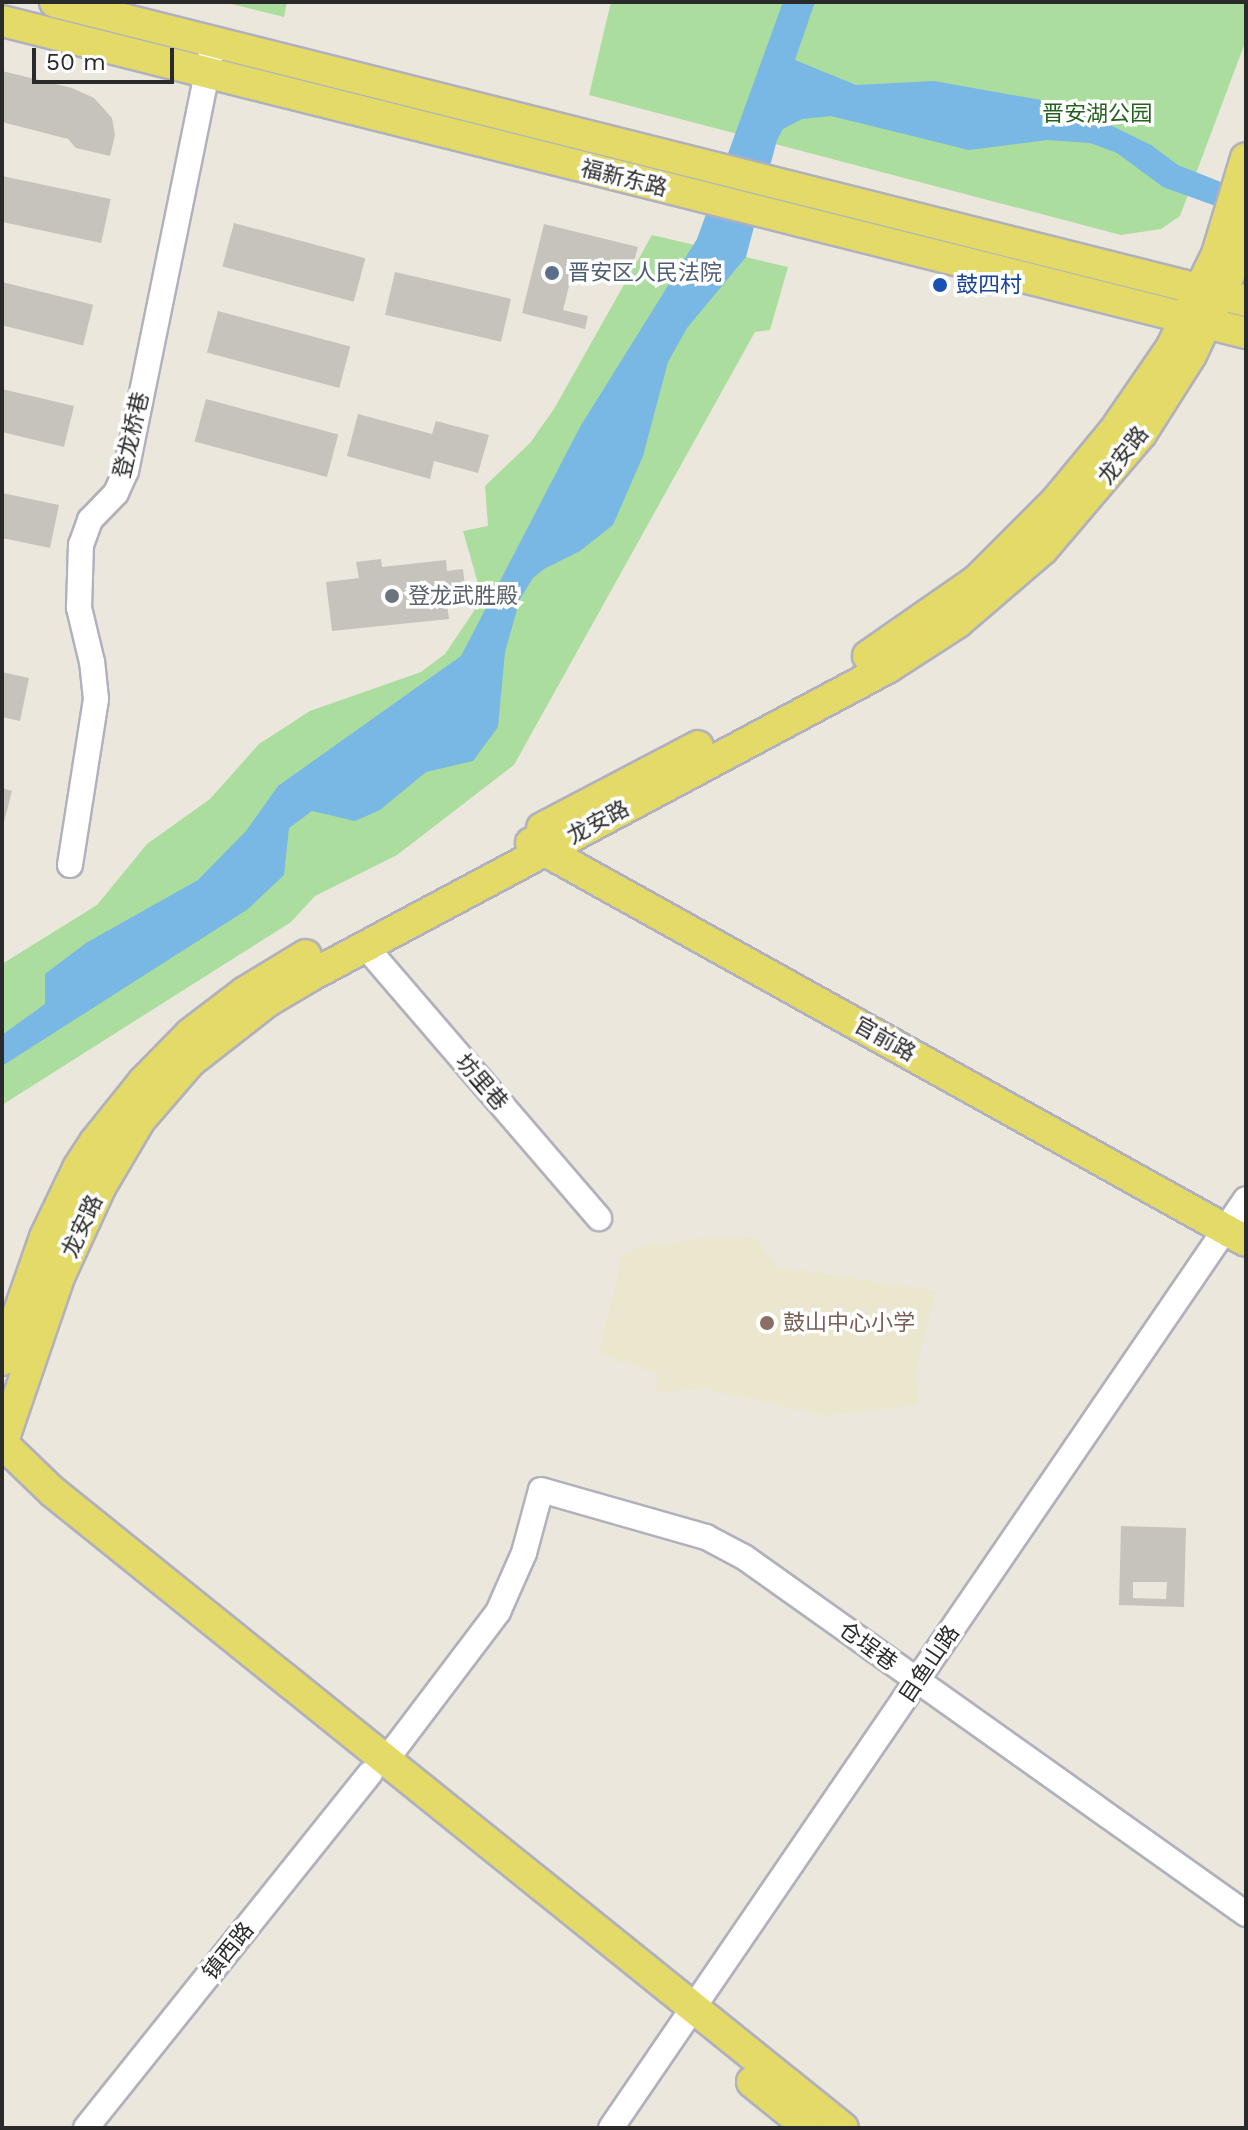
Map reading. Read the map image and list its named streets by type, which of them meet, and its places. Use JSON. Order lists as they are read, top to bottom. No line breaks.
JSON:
{"streets":{"main road":["福新东路","龙安路","官前路"],"street":["登龙桥巷","坊里巷","仓埕巷","目鱼山路","镇西路"]},"crossings":[["福新东路","登龙桥巷"],["福新东路","龙安路"],["龙安路","官前路"],["龙安路","坊里巷"],["官前路","目鱼山路"],["仓埕巷","目鱼山路"],["仓埕巷","镇西路"]],"parks":["晋安湖公园"],"places":["晋安区人民法院","鼓四村","登龙武胜殿","鼓山中心小学"],"scale_bar":"50 m"}
